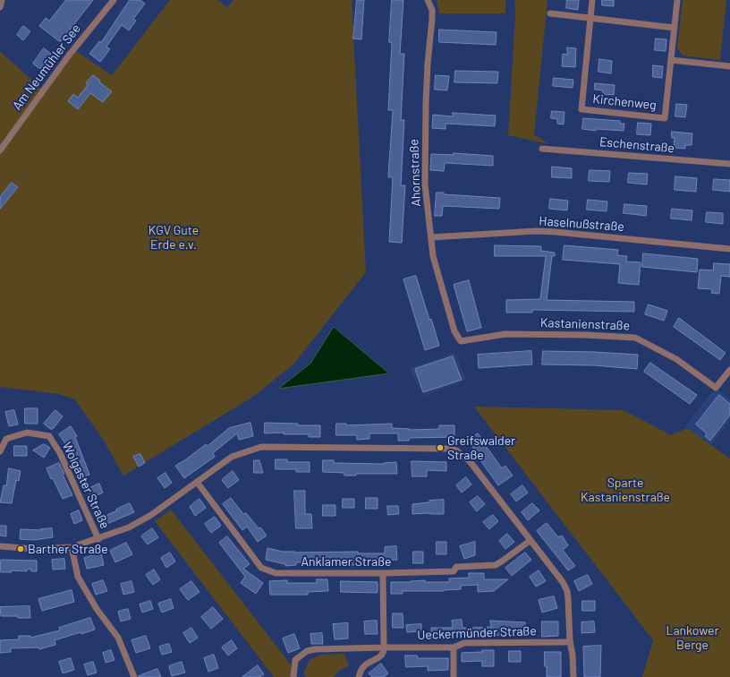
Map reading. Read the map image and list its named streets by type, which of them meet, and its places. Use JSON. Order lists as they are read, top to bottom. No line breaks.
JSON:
{"streets":{"street":["Am Neumühler See","Kirchenweg","Eschenstraße","Ahornstraße","Haselnußstraße","Kastanienstraße","Wolgaster Straße","Anklamer Straße","Ueckermünder Straße"]},"crossings":[["Ahornstraße","Haselnußstraße"],["Ahornstraße","Kastanienstraße"]],"parks":["KGV Gute Erde e.v.","Sparte Kastanienstraße","Lankower Berge"],"places":["Greifswalder Straße","Barther Straße"]}
